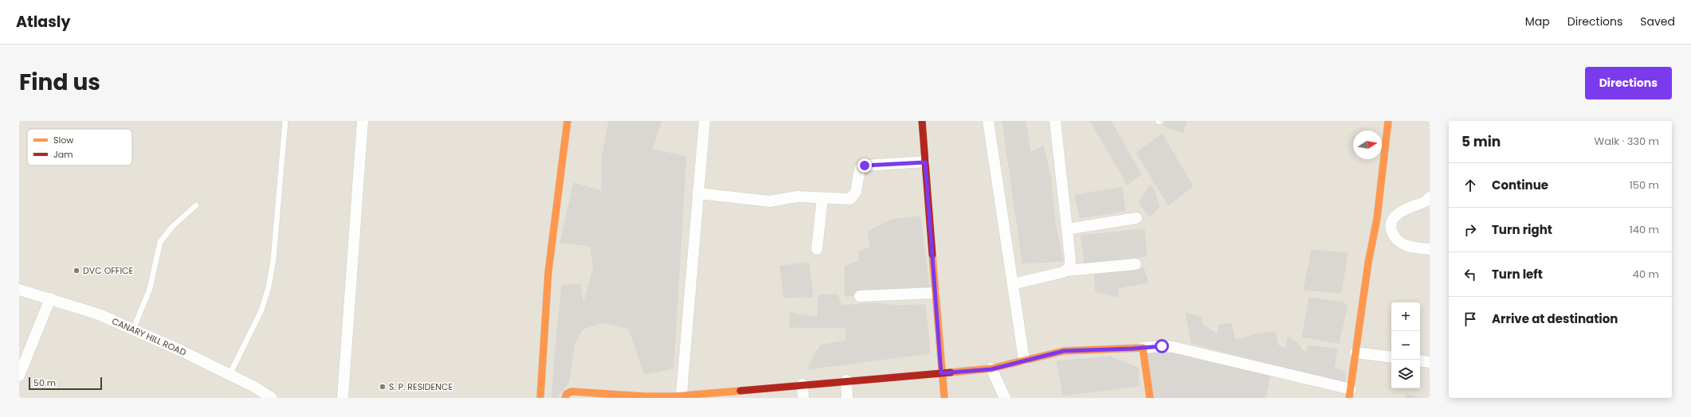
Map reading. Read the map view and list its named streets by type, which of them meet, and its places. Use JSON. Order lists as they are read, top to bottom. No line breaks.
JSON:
{"streets":{"street":["CANARY HILL ROAD"]},"places":["DVC OFFICE","S. P. RESIDENCE"],"legend":["Slow","Jam"],"scale_bar":"50 m","north":"right","page":{"header":"Atlasly","nav":["Map","Directions","Saved"],"title":"Find us","buttons":"Directions","heading":["5 min","Walk · 330 m"],"list":[["Continue","150 m"],["Turn right","140 m"],["Turn left","40 m"],"Arrive at destination"],"map_buttons":["+","−"],"scale":"50 m"}}
